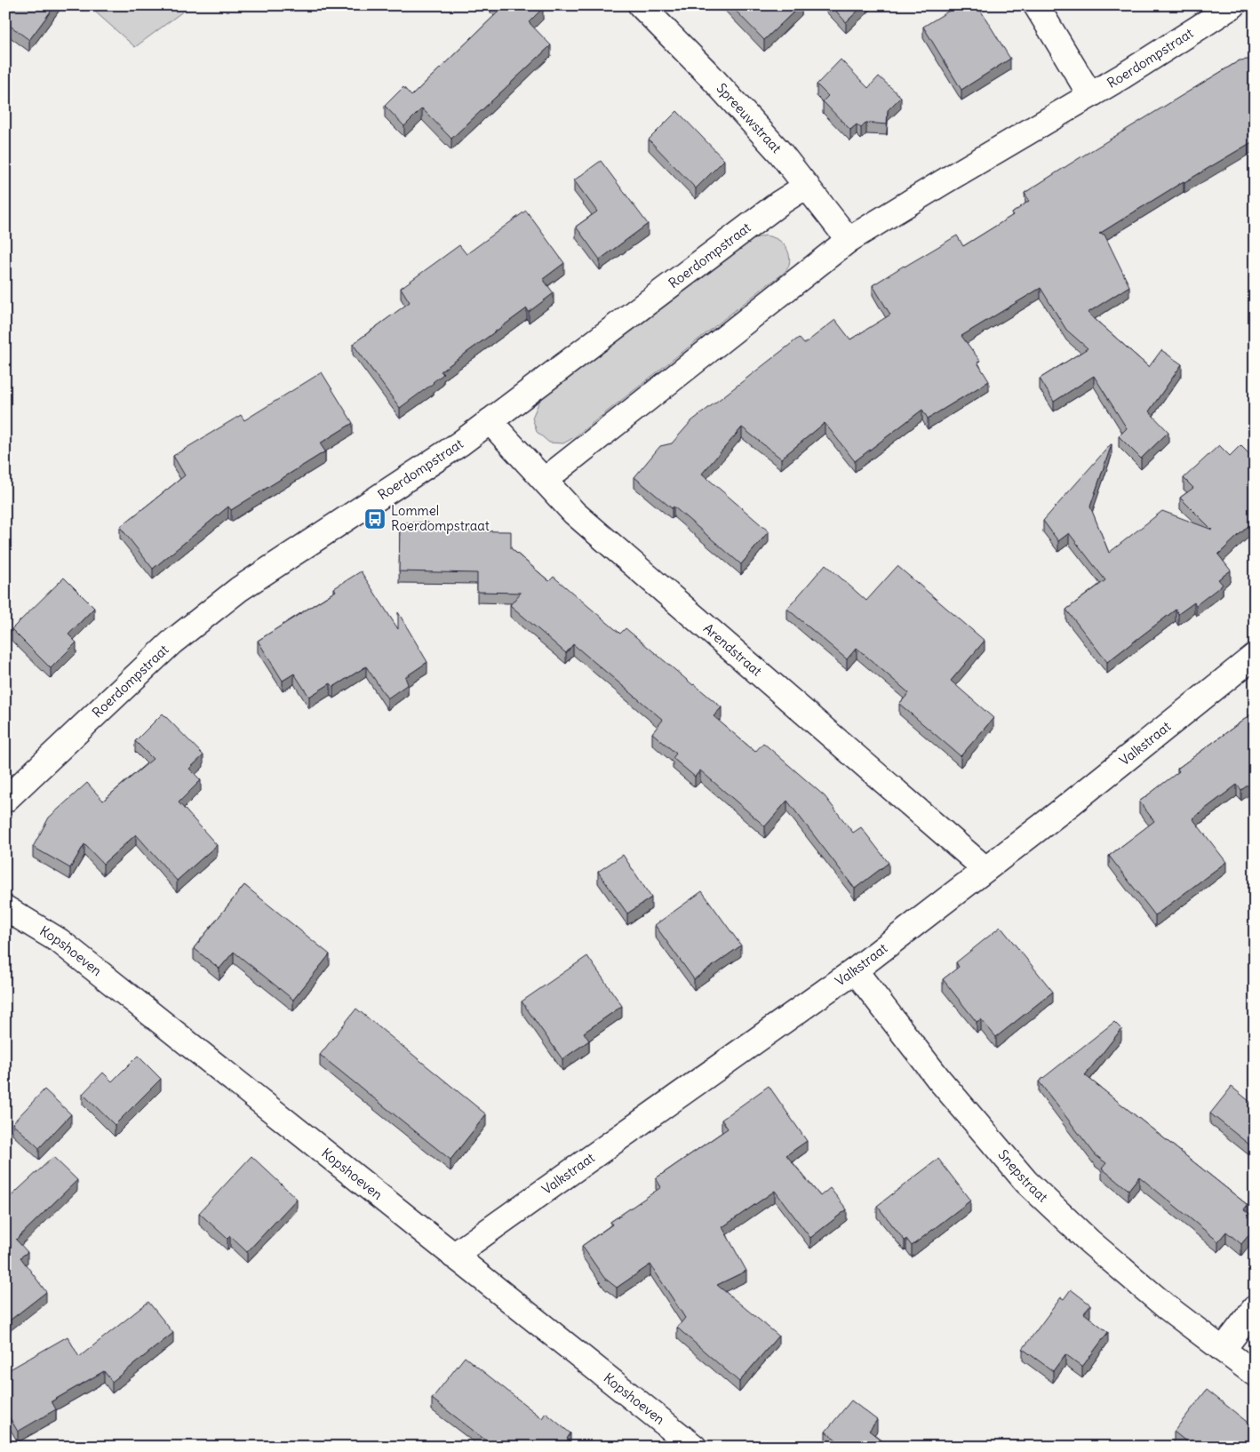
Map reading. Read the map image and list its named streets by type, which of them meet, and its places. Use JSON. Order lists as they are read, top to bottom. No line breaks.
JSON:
{"streets":{"street":["Roerdompstraat","Spreeuwstraat","Arendstraat","Valkstraat","Kopshoeven","Snepstraat"]},"crossings":[["Roerdompstraat","Spreeuwstraat"],["Roerdompstraat","Arendstraat"],["Arendstraat","Valkstraat"],["Valkstraat","Kopshoeven"],["Valkstraat","Snepstraat"]],"places":{"bus stop":["Lommel Roerdompstraat"]}}
